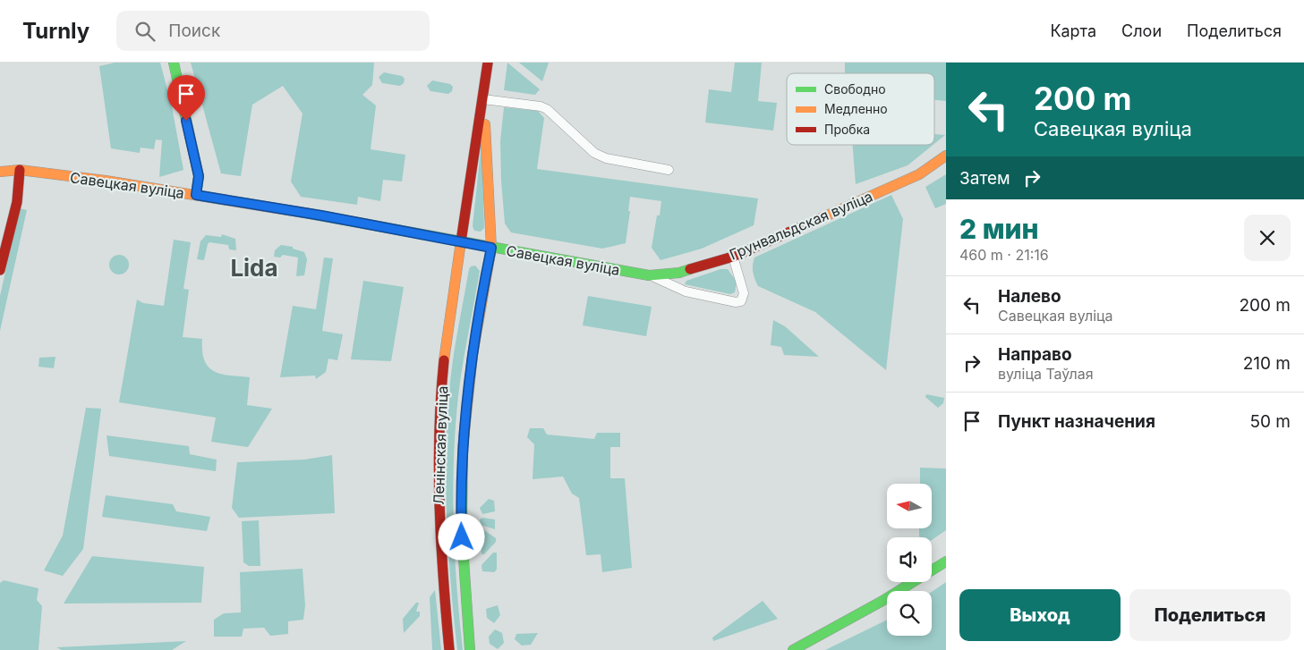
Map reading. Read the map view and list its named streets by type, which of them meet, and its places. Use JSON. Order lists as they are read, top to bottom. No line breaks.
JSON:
{"streets":{"main road":["Савецкая вуліца","Грунвальдская вуліца","Ленінская вуліца"]},"crossings":[["Савецкая вуліца","Грунвальдская вуліца"],["Савецкая вуліца","Ленінская вуліца"]],"districts":["Lida"],"legend":["Свободно","Медленно","Пробка"],"north":"left","page":{"header":"Turnly","search":"Поиск","nav":["Карта","Слои","Поделиться"],"turn":["200 m","Савецкая вуліца"],"then":"Затем","heading":["2 мин","460 m · 21:16"],"list":[{"name":"Налево","note":"Савецкая вуліца","value":"200 m"},{"name":"Направо","note":"вуліца Таўлая","value":"210 m"},{"name":"Пункт назначения","value":"50 m"}],"buttons":["Выход","Поделиться"]}}
